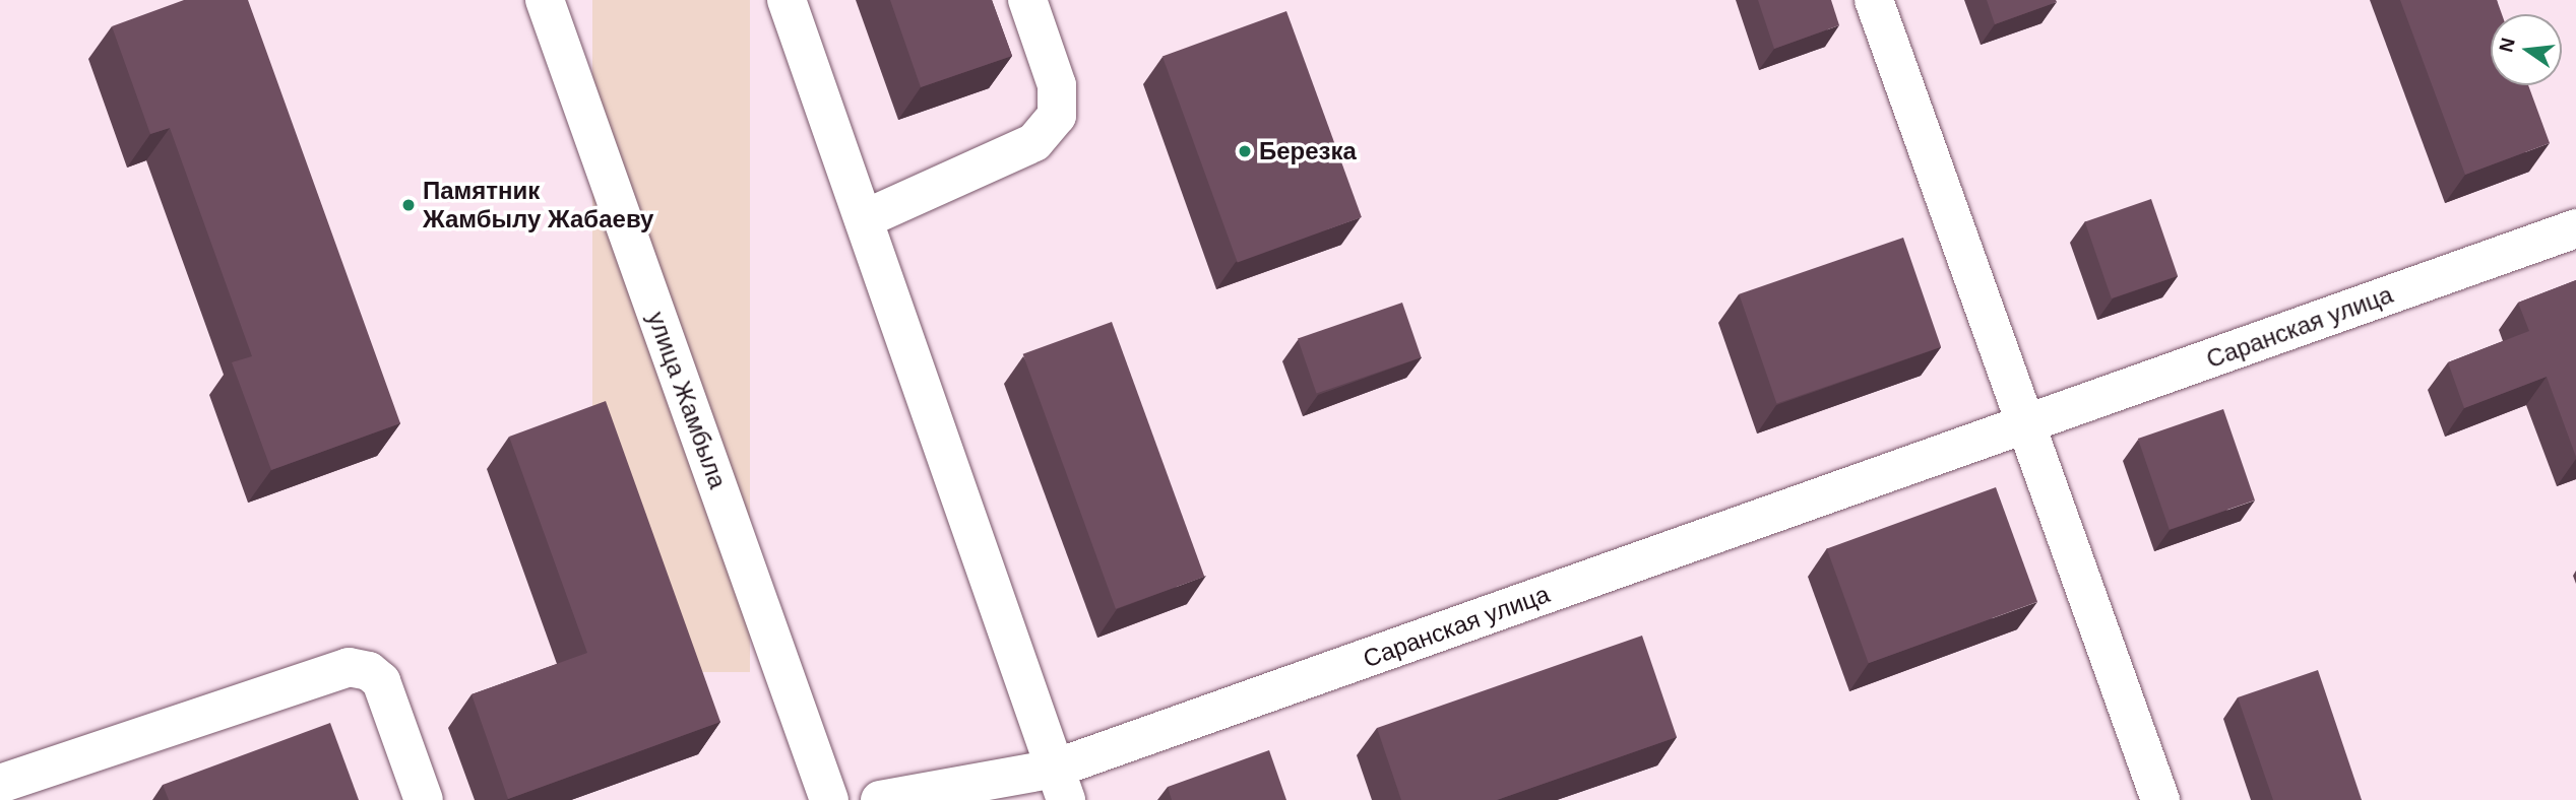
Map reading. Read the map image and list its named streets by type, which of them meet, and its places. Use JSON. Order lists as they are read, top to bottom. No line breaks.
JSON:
{"streets":{"street":["Саранская улица","улица Жамбыла"]},"places":["Березка","Памятник Жамбылу Жабаеву"],"north":"left"}
